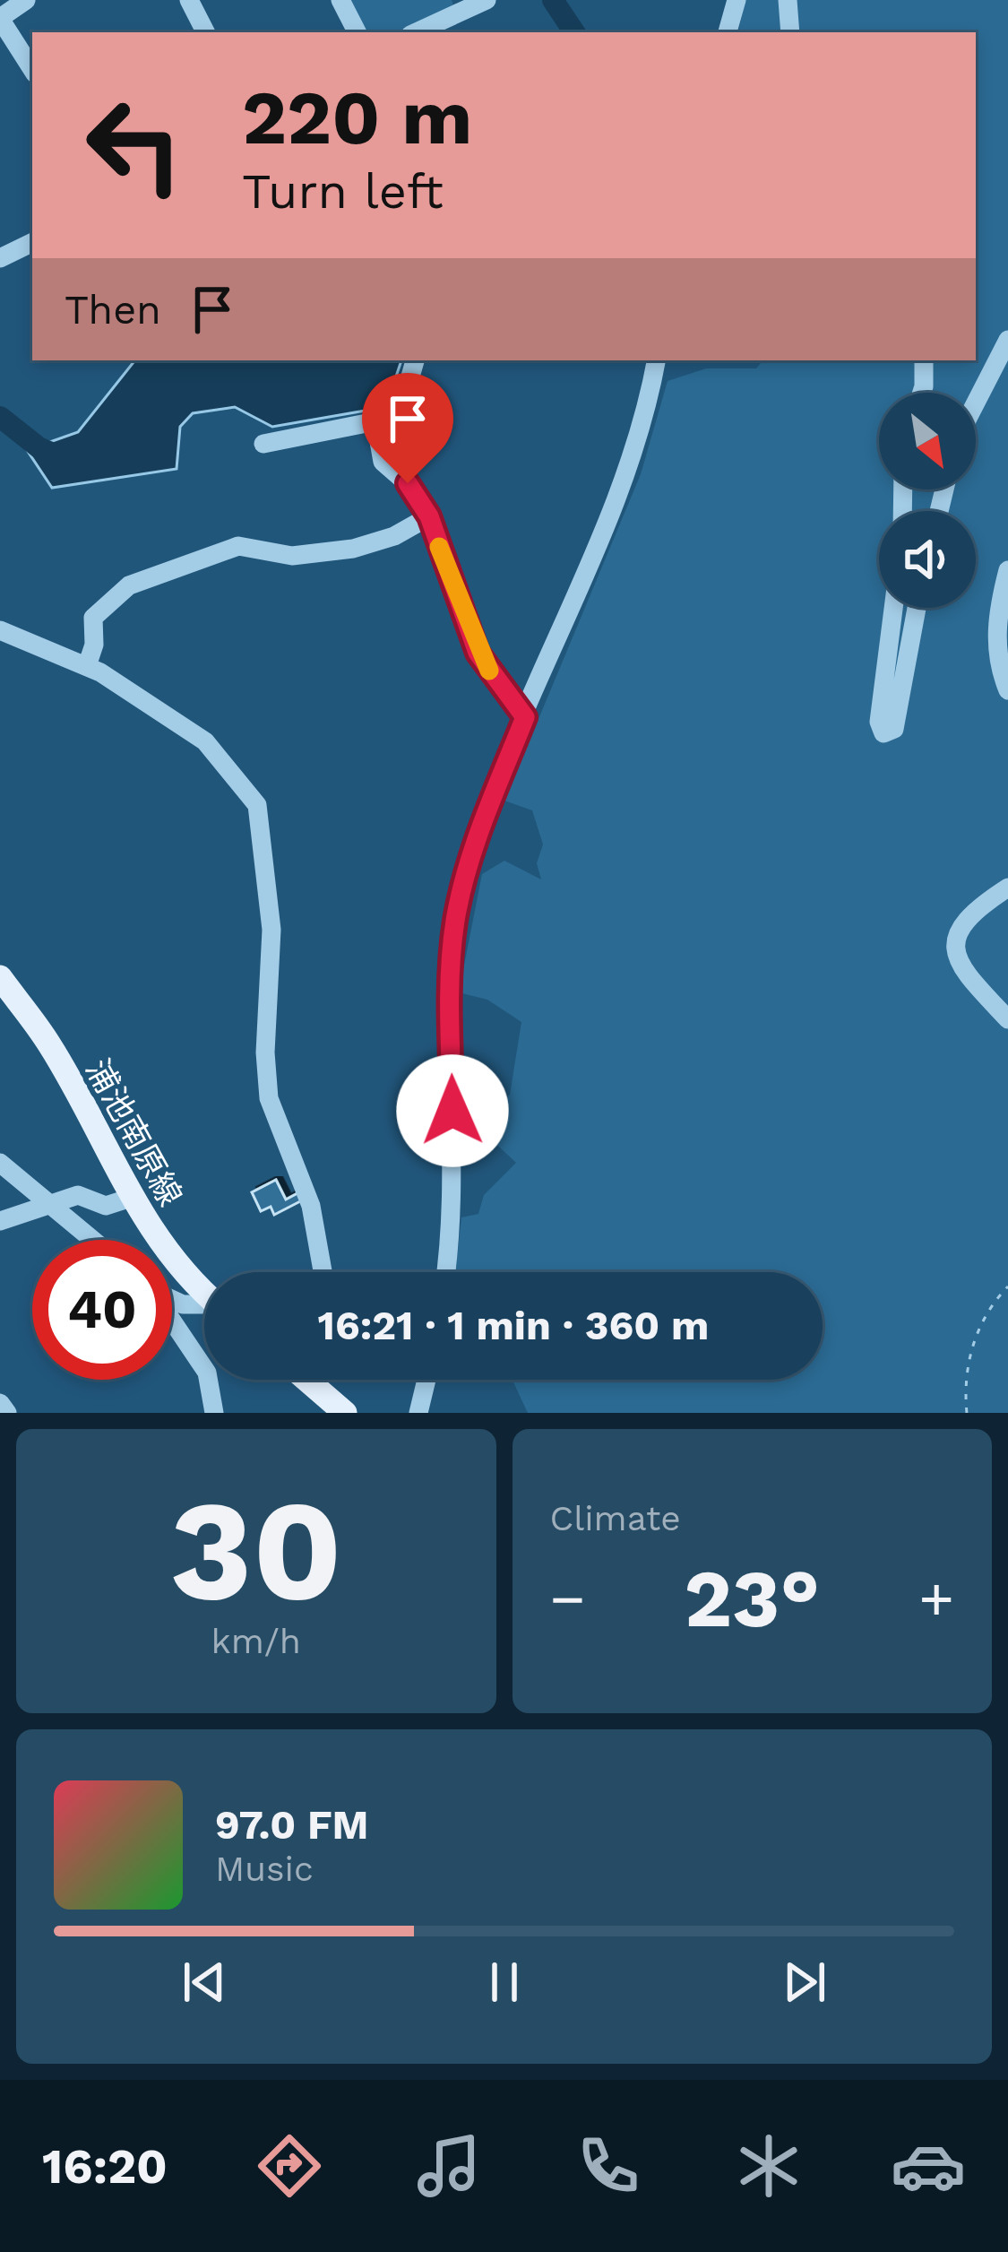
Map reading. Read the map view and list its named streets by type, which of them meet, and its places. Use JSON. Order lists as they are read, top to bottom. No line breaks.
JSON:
{"streets":{"main road":["浦池南原線"]},"north":"bottom right","page":{"turn":["220 m","Turn left"],"then":"Then","limit":"40","trip":"16:21 · 1 min · 360 m","tile":[["30","km/h"],"Climate"],"heat":["−","23°","+"],"song":["97.0 FM","Music"],"tabs":"16:20"}}
